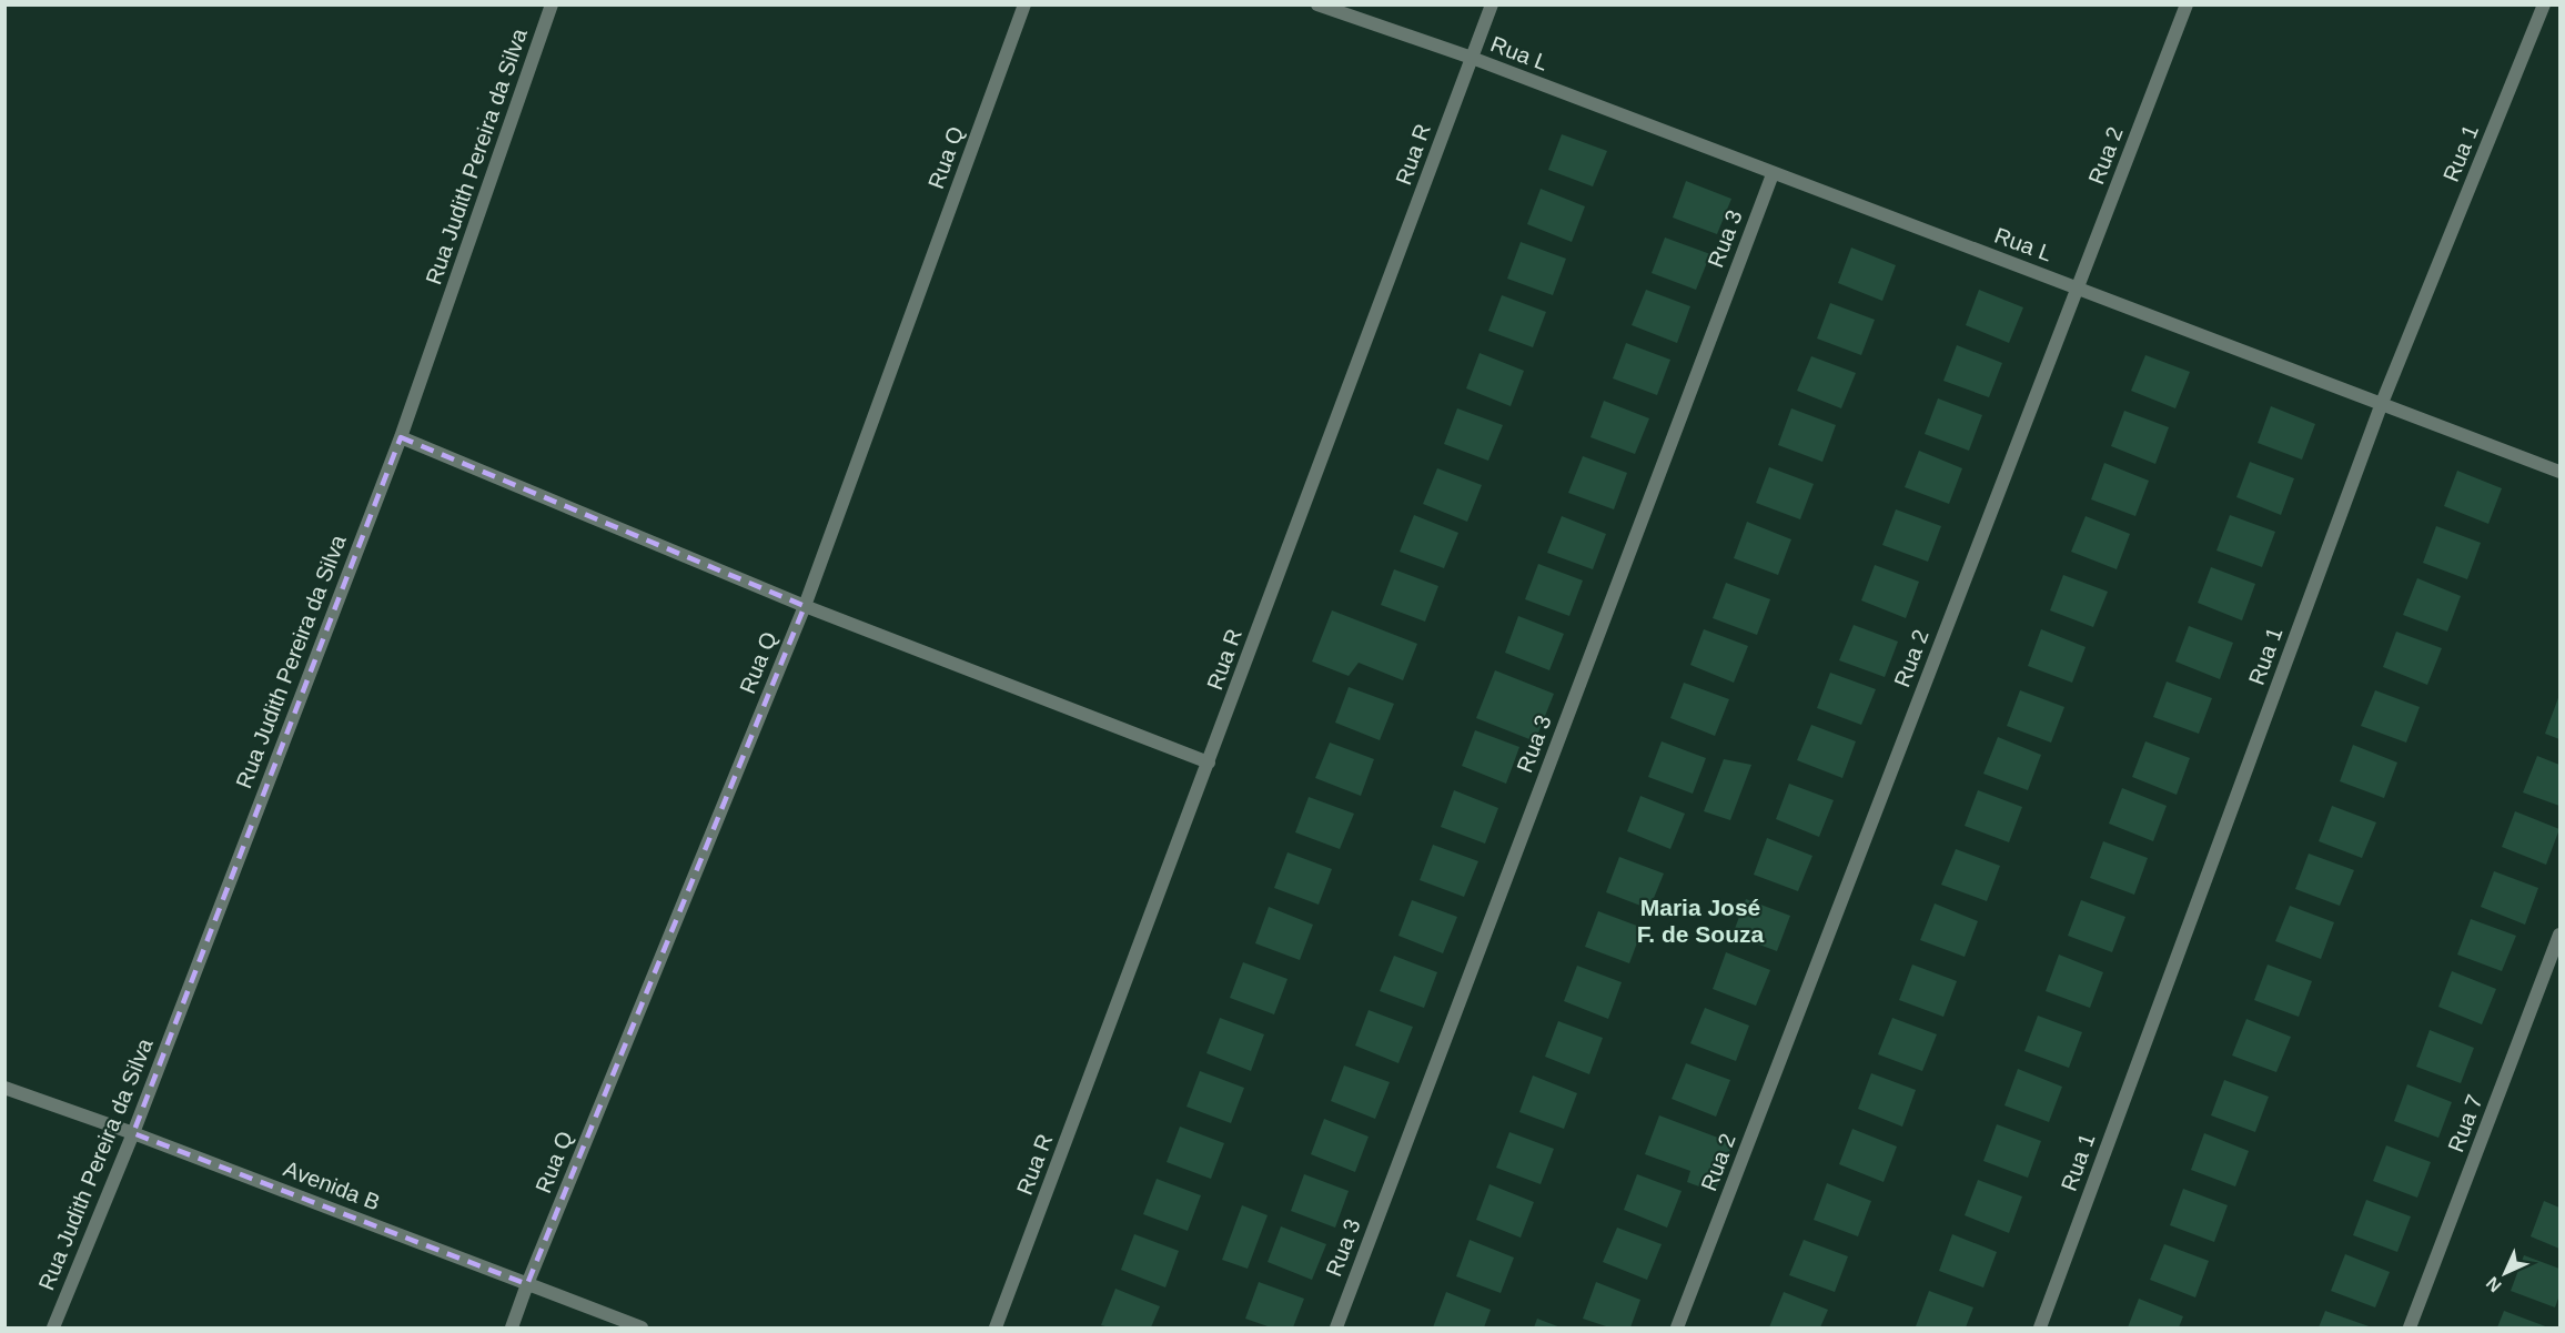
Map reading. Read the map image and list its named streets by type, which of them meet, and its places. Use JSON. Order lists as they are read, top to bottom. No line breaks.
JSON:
{"streets":{"street":["Rua L","Rua 1","Rua R","Rua 2","Rua Judith Pereira da Silva","Rua Q","Rua 3","Rua 7","Avenida B"]},"crossings":[["Rua L","Rua 1"],["Rua L","Rua R"],["Rua L","Rua 2"],["Rua L","Rua 3"],["Rua Judith Pereira da Silva","Avenida B"],["Rua Q","Avenida B"]],"districts":["Maria José F. de Souza"],"north":"bottom left"}
